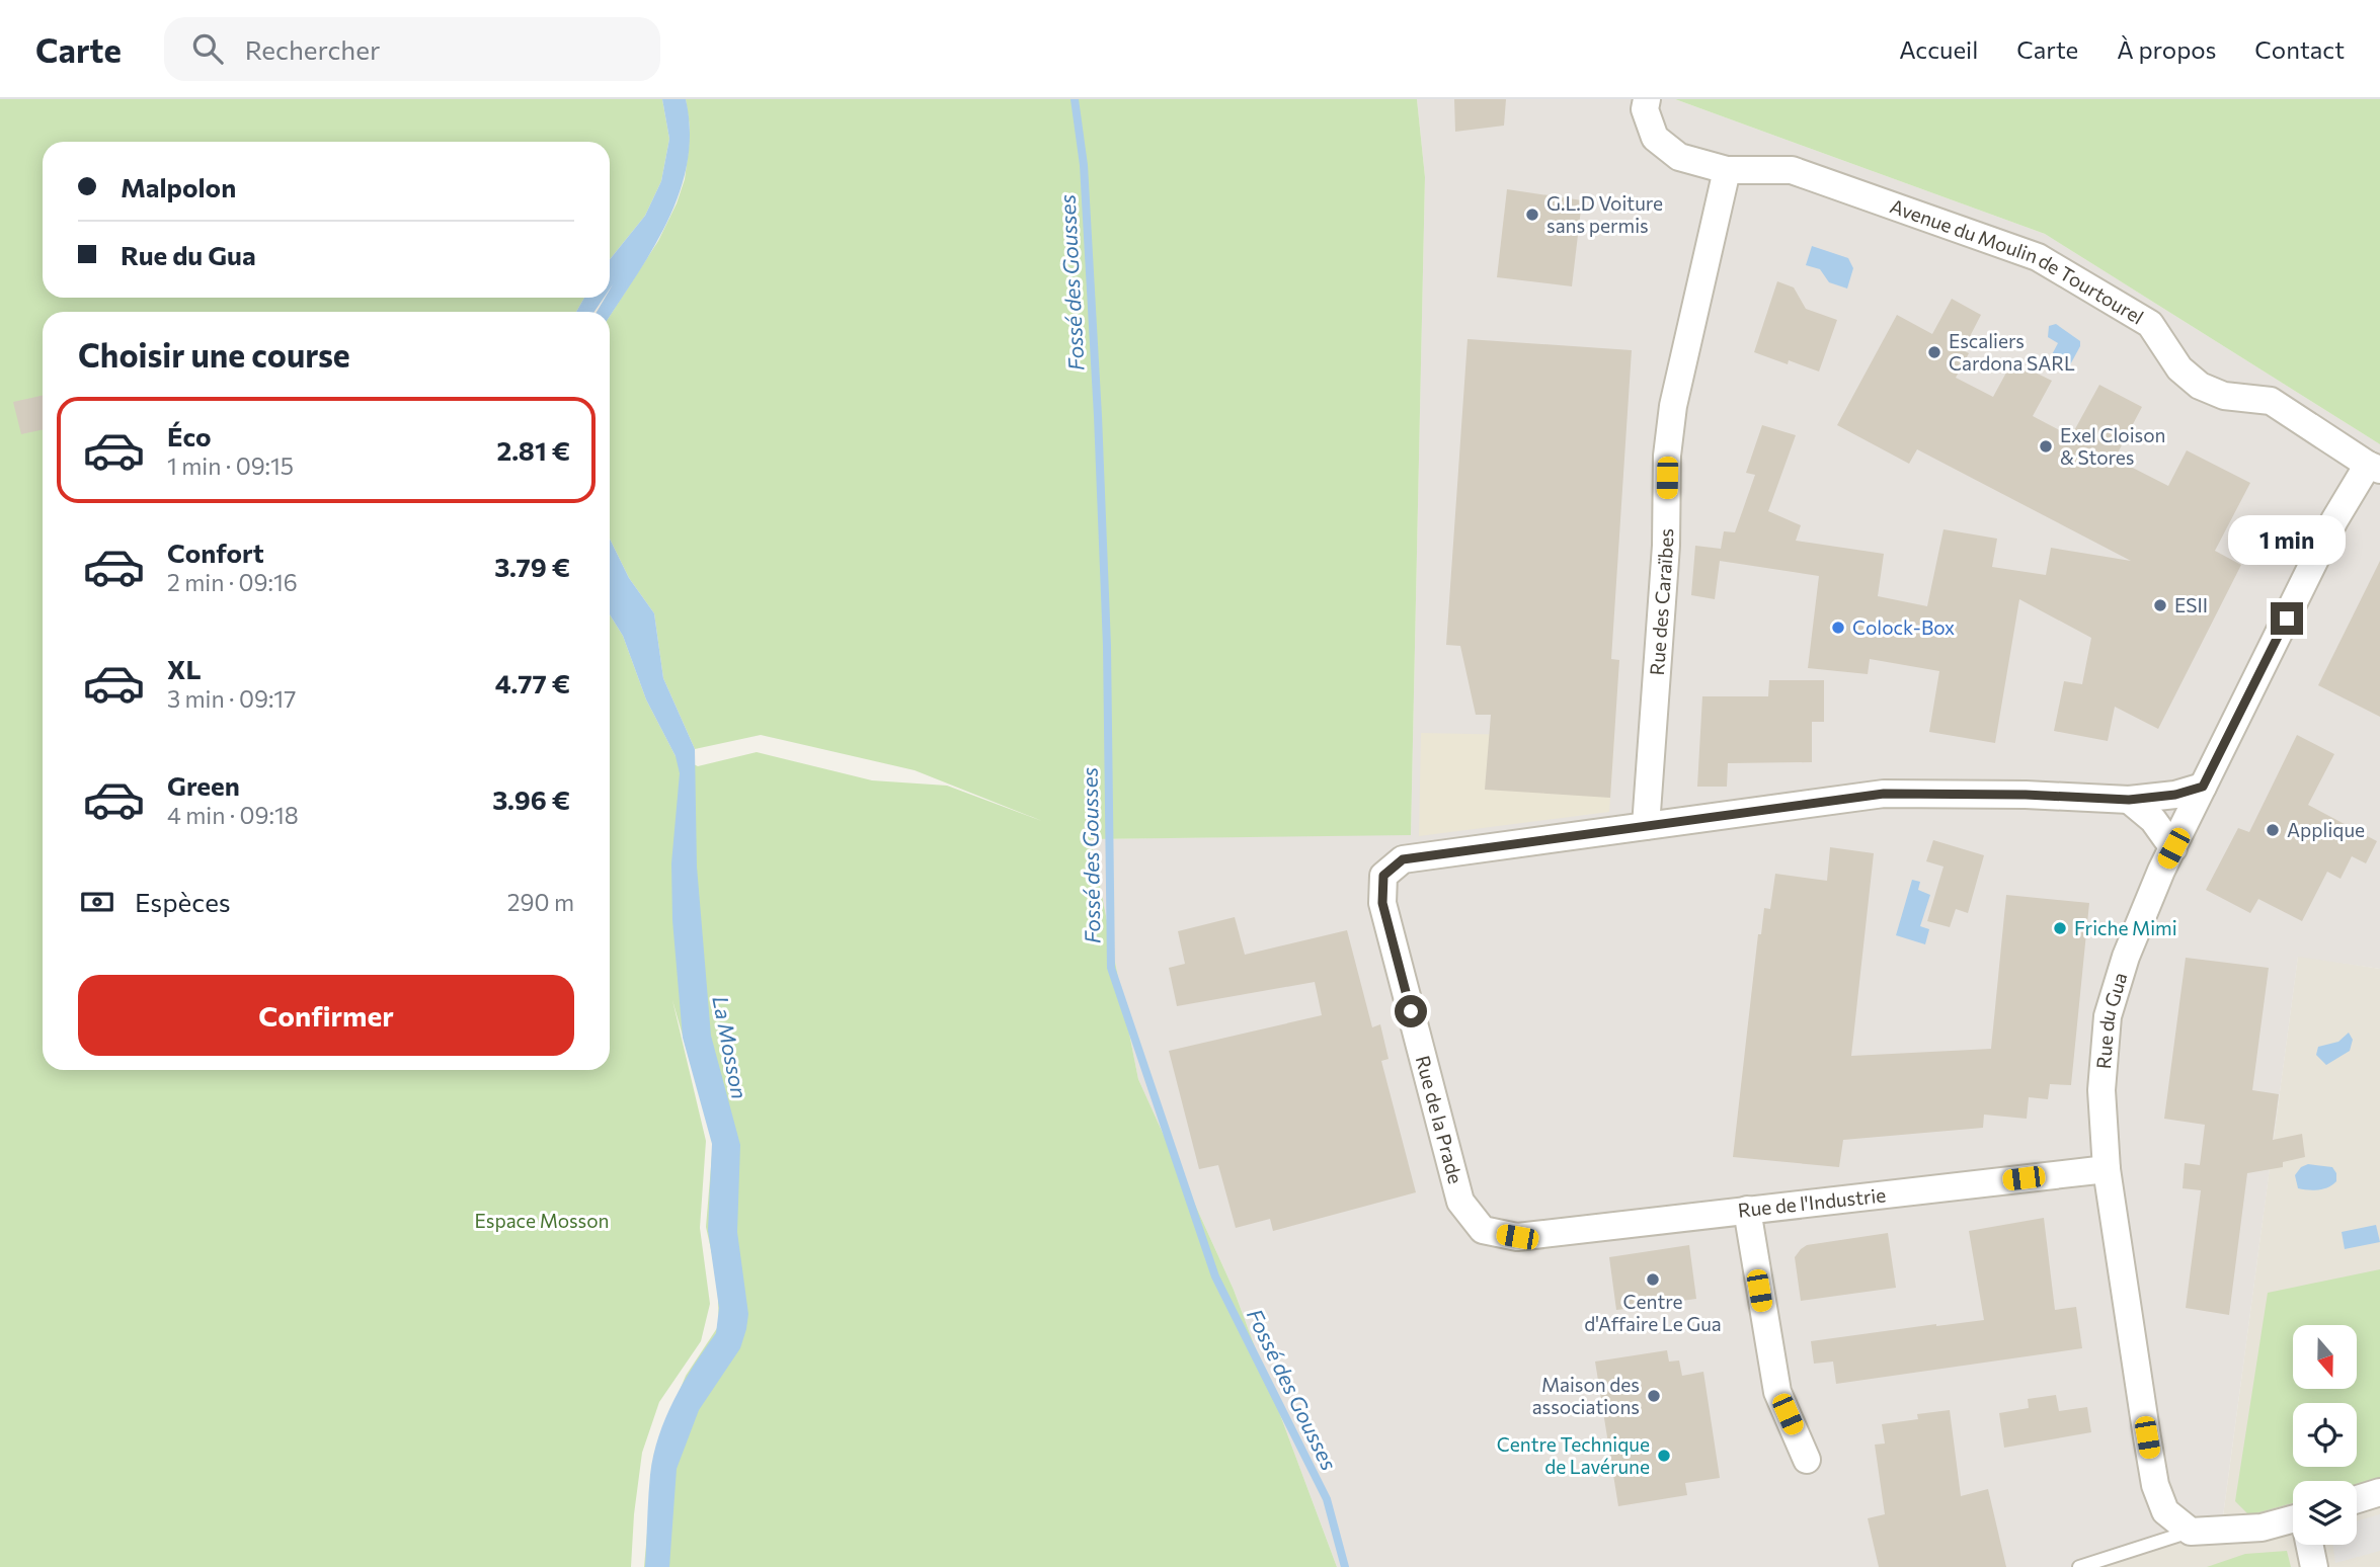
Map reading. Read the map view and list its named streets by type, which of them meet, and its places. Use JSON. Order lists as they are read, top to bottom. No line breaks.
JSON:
{"streets":{"street":["Avenue du Moulin de Tourtourel","Rue des Caraïbes","Rue du Gua","Rue de la Prade","Rue de l'Industrie"]},"crossings":[["Avenue du Moulin de Tourtourel","Rue des Caraïbes"],["Avenue du Moulin de Tourtourel","Rue du Gua"],["Rue des Caraïbes","Rue de la Prade"],["Rue du Gua","Rue de la Prade"],["Rue du Gua","Rue de l'Industrie"],["Rue de la Prade","Rue de l'Industrie"]],"water":["Fossé des Gousses","La Mosson"],"parks":["Espace Mosson"],"places":["G.L.D Voiture sans permis","Escaliers Cardona SARL","Exel Cloison & Stores","ESII","Colock-Box","Applique","Friche Mimi","Centre d'Affaire Le Gua","Maison des associations","Centre Technique de Lavérune"],"north":"bottom","page":{"header":"Carte","search":"Rechercher","nav":["Accueil","Carte","À propos","Contact"],"banner":["Malpolon","Rue du Gua"],"heading":"Choisir une course","list":[{"name":"Éco","note":"1 min · 09:15","value":"2.81 €"},{"name":"Confort","note":"2 min · 09:16","value":"3.79 €"},{"name":"XL","note":"3 min · 09:17","value":"4.77 €"},{"name":"Green","note":"4 min · 09:18","value":"3.96 €"}],"bubble":"1 min","pay":["Espèces","290 m"],"buttons":"Confirmer"}}
